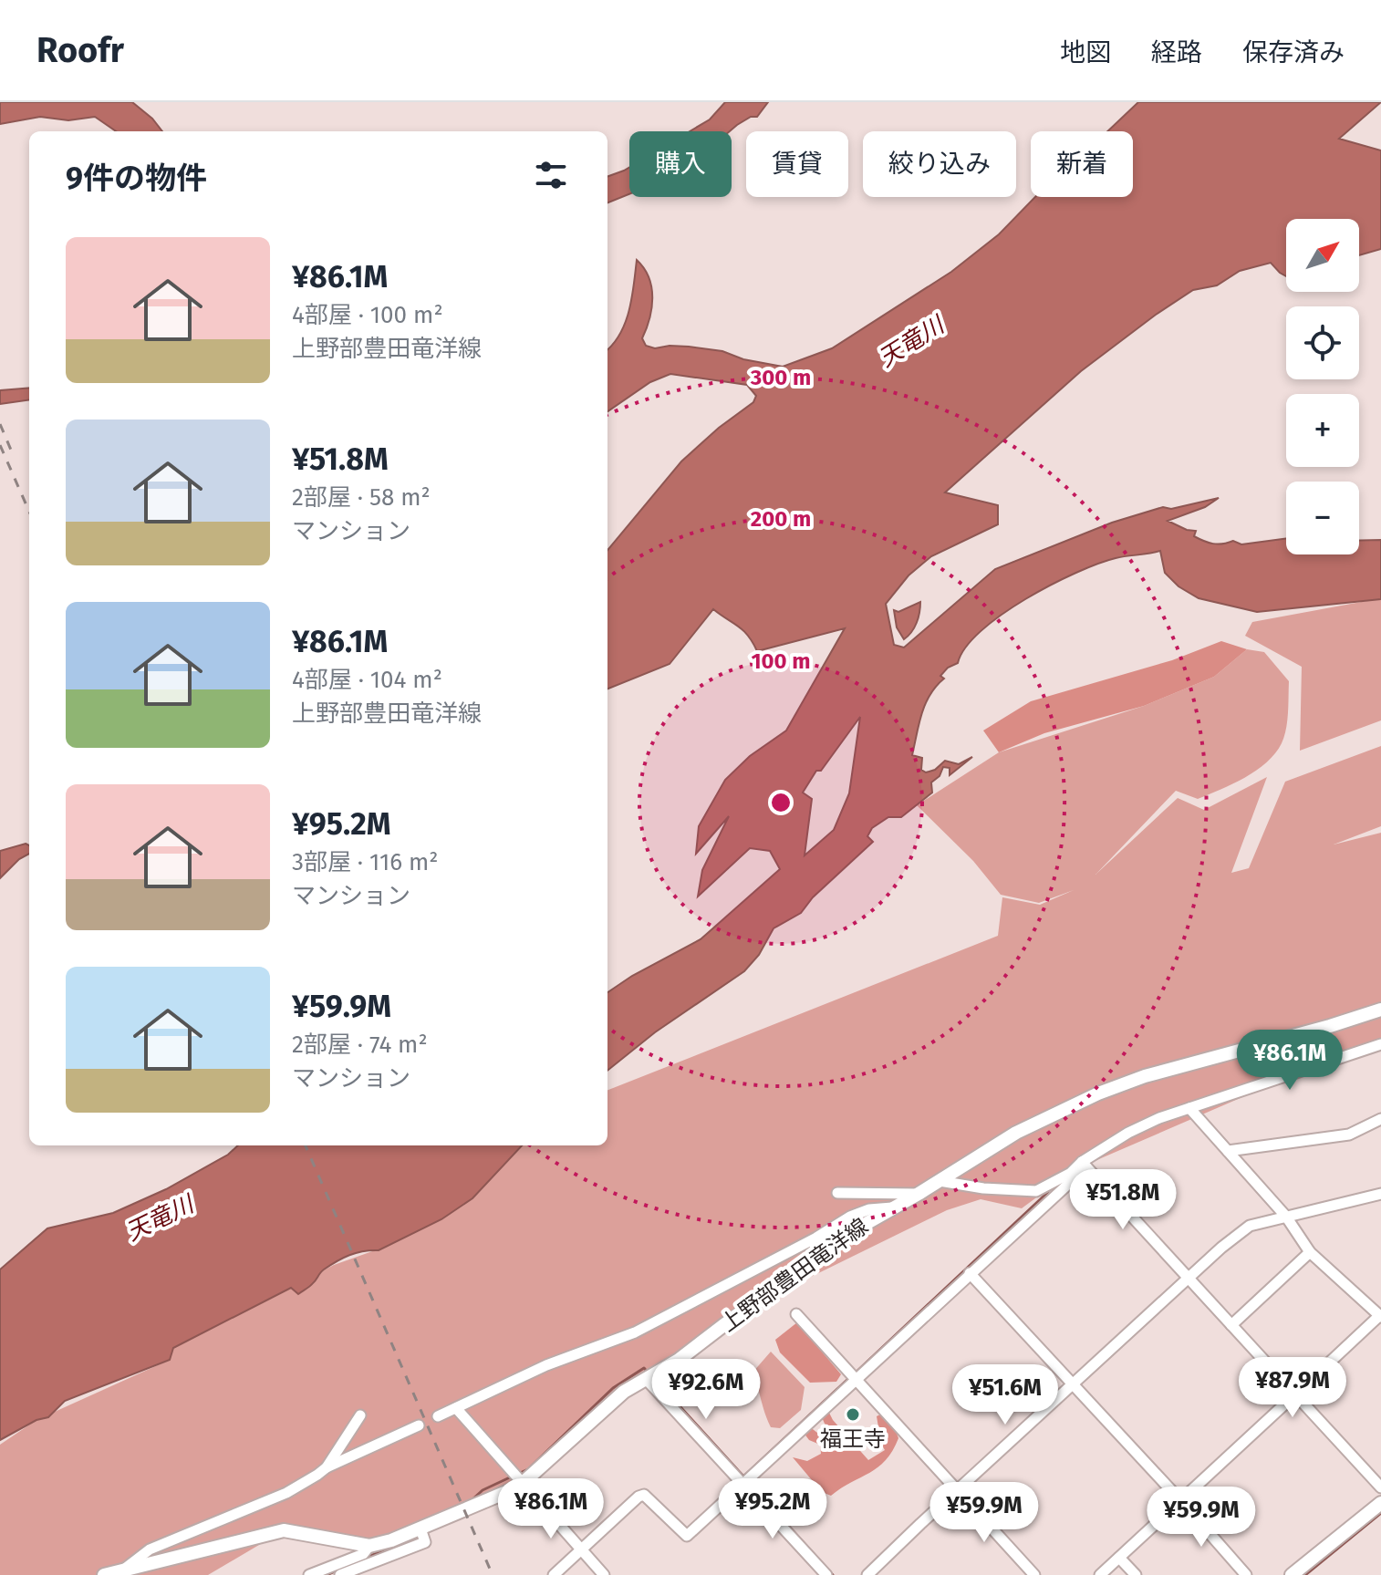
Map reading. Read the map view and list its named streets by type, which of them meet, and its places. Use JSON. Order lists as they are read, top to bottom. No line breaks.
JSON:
{"streets":{"main road":["上野部豊田竜洋線"]},"water":["天竜川"],"places":["福王寺"],"north":"top right","page":{"header":"Roofr","nav":["地図","経路","保存済み"],"chip":["購入","賃貸","絞り込み","新着"],"heading":"9件の物件","map_buttons":["+","−"],"list":[{"name":"¥86.1M","note":"4部屋 · 100 m² · 上野部豊田竜洋線"},{"name":"¥51.8M","note":"2部屋 · 58 m² · マンション"},{"name":"¥86.1M","note":"4部屋 · 104 m² · 上野部豊田竜洋線"},{"name":"¥95.2M","note":"3部屋 · 116 m² · マンション"},{"name":"¥59.9M","note":"2部屋 · 74 m² · マンション"}],"price":["¥86.1M","¥51.8M","¥87.9M","¥92.6M","¥51.6M","¥86.1M","¥95.2M","¥59.9M","¥59.9M"]},"rings":["300 m","200 m","100 m"]}
